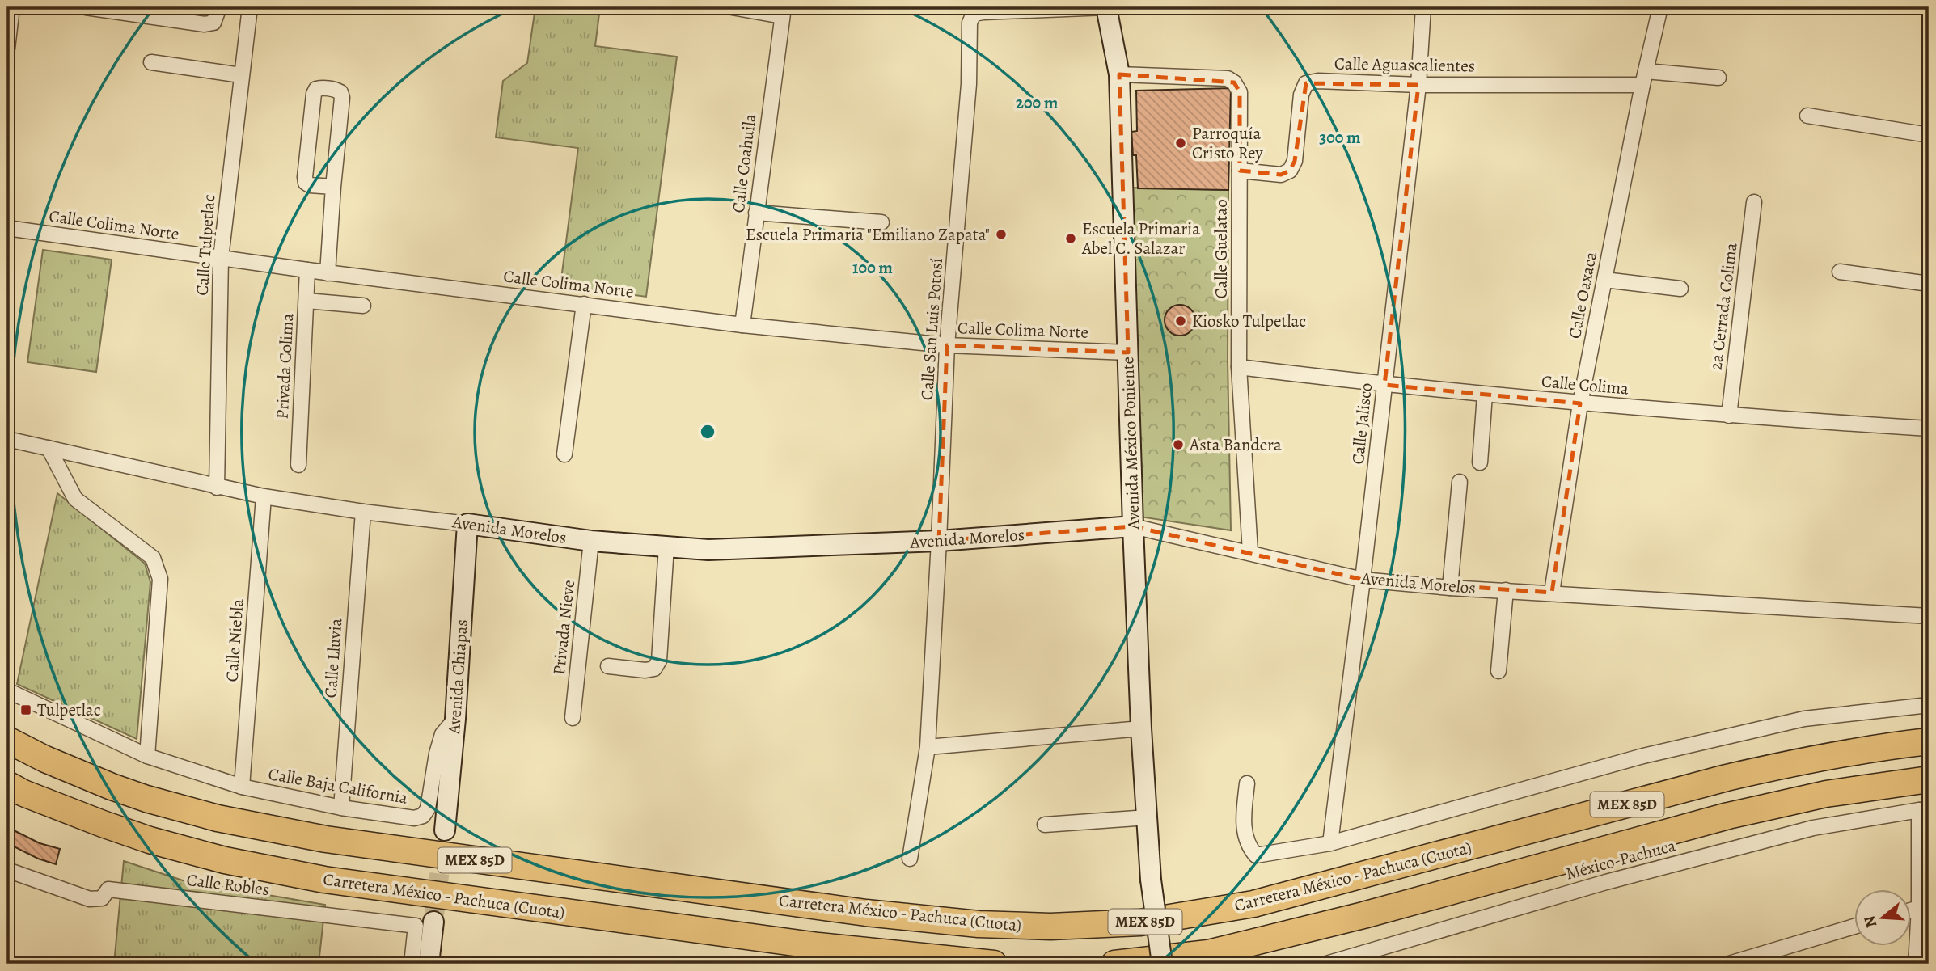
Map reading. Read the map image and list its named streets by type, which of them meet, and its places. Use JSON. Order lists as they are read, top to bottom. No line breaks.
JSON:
{"streets":{"highway":["MEX 85D","Carretera México - Pachuca (Cuota)"],"street":["Calle Aguascalientes","Calle Coahuila","Calle Colima Norte","Calle Tulpetlac","Calle Guelatao","Calle Oaxaca","2a Cerrada Colima","Calle San Luis Potosí","Privada Colima","Calle Colima","Calle Jalisco","Avenida México Poniente","Avenida Morelos","Privada Nieve","Calle Niebla","Calle Lluvia","Avenida Chiapas","Calle Baja California","México-Pachuca","Calle Robles"]},"crossings":[["Calle Aguascalientes","Calle Guelatao"],["Calle Aguascalientes","Calle Oaxaca"],["Calle Aguascalientes","Calle Jalisco"],["Calle Coahuila","Calle Colima Norte"],["Calle Colima Norte","Calle Tulpetlac"],["Calle Colima Norte","Calle San Luis Potosí"],["Calle Colima Norte","Privada Colima"],["Calle Colima Norte","Avenida México Poniente"],["Calle Tulpetlac","Avenida Morelos"],["Calle Guelatao","Calle Colima"],["Calle Guelatao","Avenida México Poniente"],["Calle Guelatao","Avenida Morelos"],["Calle Oaxaca","Calle Colima"],["Calle Oaxaca","Avenida Morelos"],["2a Cerrada Colima","Calle Colima"],["Calle San Luis Potosí","Avenida México Poniente"],["Calle San Luis Potosí","Avenida Morelos"],["Calle Colima","Calle Jalisco"],["Calle Jalisco","Avenida Morelos"],["Avenida México Poniente","Avenida Morelos"],["Avenida Morelos","Privada Nieve"],["Avenida Morelos","Calle Niebla"],["Avenida Morelos","Calle Lluvia"],["Avenida Morelos","Avenida Chiapas"],["Calle Niebla","Calle Baja California"],["Calle Lluvia","Calle Baja California"],["Avenida Chiapas","Calle Baja California"]],"places":{"other":["Parroquía Cristo Rey","Escuela Primaria \"Emiliano Zapata\"","Escuela Primaria Abel C. Salazar","Kiosko Tulpetlac","Asta Bandera"],"transit":["Tulpetlac"]},"north":"left","rings":["200 m","300 m","100 m"]}
